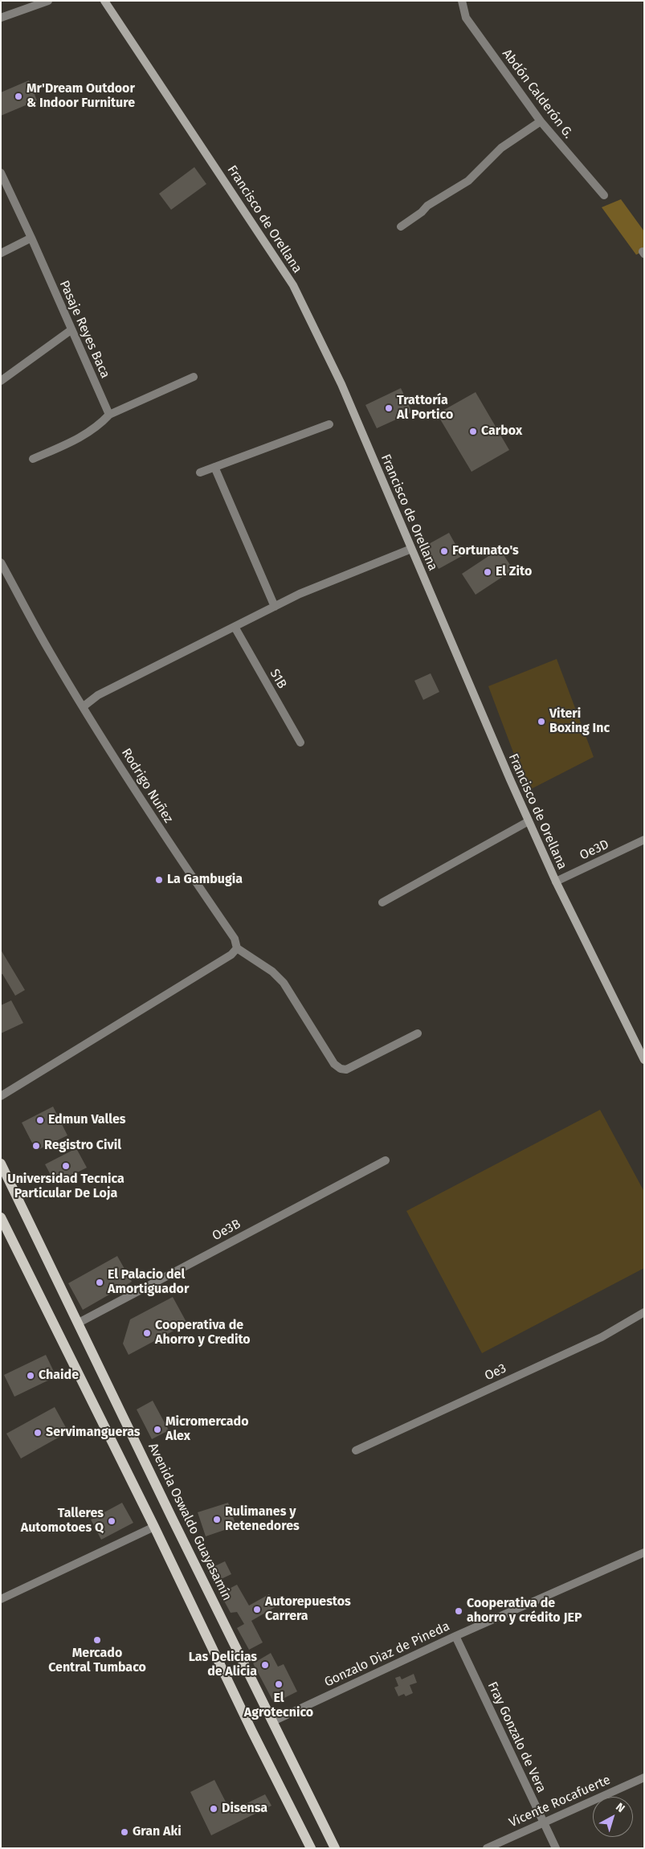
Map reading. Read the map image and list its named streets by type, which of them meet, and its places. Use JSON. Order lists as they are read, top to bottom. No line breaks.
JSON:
{"streets":{"main road":["Avenida Oswaldo Guayasamín"],"street":["Abdón Calderón G.","Francisco de Orellana","Pasaje Reyes Baca","S1B","Rodrigo Nuñez","Oe3D","Oe3B","Oe3","Gonzalo Diaz de Pineda","Fray Gonzalo de Vera","Vicente Rocafuerte"]},"crossings":[["Francisco de Orellana","Oe3D"],["Oe3B","Avenida Oswaldo Guayasamín"],["Avenida Oswaldo Guayasamín","Gonzalo Diaz de Pineda"],["Gonzalo Diaz de Pineda","Fray Gonzalo de Vera"],["Fray Gonzalo de Vera","Vicente Rocafuerte"]],"places":["Mr'Dream Outdoor & Indoor Furniture","Trattoría Al Portico","Carbox","Fortunato's","El Zito","Viteri Boxing Inc","La Gambugia","Edmun Valles","Registro Civil","Universidad Tecnica Particular De Loja","El Palacio del Amortiguador","Cooperativa de Ahorro y Credito","Chaide","Micromercado Alex","Servimangueras","Rulimanes y Retenedores","Talleres Automotoes Q","Autorepuestos Carrera","Cooperativa de ahorro y crédito JEP","Mercado Central Tumbaco","Las Delicias de Alicia","El Agrotecnico","Disensa","Gran Aki"],"north":"top right"}
